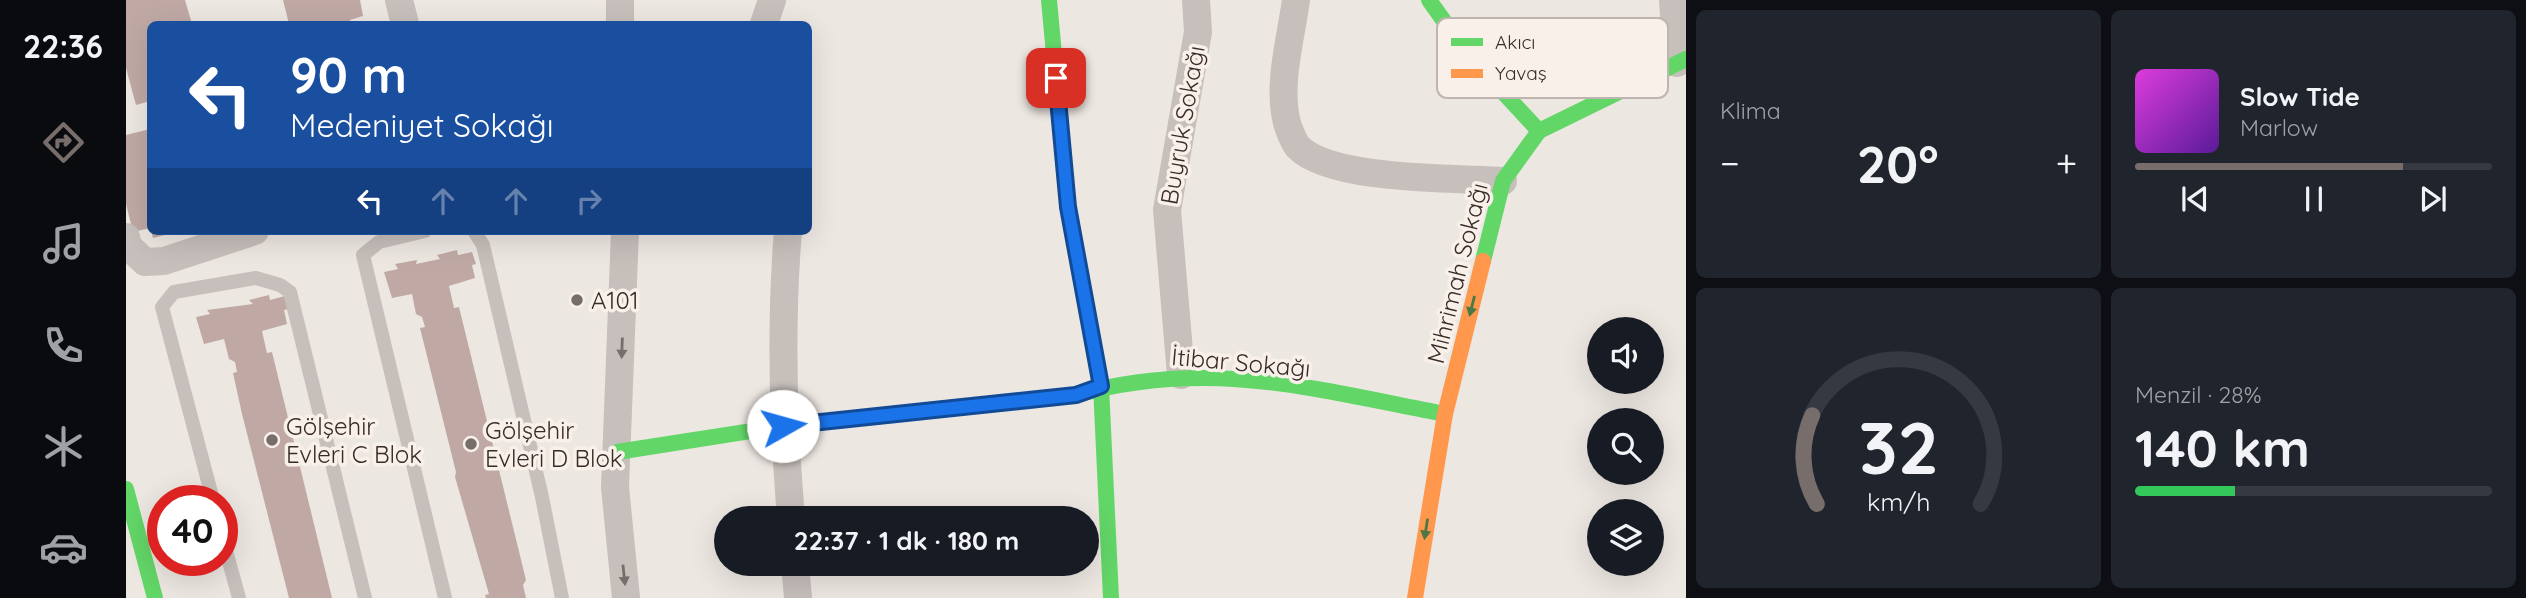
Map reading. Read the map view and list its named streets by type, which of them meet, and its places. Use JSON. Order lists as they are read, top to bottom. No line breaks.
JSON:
{"streets":{"street":["Buyruk Sokağı","Mihrimah Sokağı","İtibar Sokağı"]},"crossings":[["Buyruk Sokağı","İtibar Sokağı"],["Mihrimah Sokağı","İtibar Sokağı"]],"one_way":["Mihrimah Sokağı"],"places":["A101","Gölşehir Evleri C Blok","Gölşehir Evleri D Blok"],"legend":["Akıcı","Yavaş"],"page":{"tabs":"22:36","tile":["Klima",["Menzil · 28%","140 km"]],"turn":["90 m","Medeniyet Sokağı"],"song":["Slow Tide","Marlow"],"heat":["−","20°","+"],"limit":"40","trip":"22:37 · 1 dk · 180 m","gauge":["32","km/h"]}}
